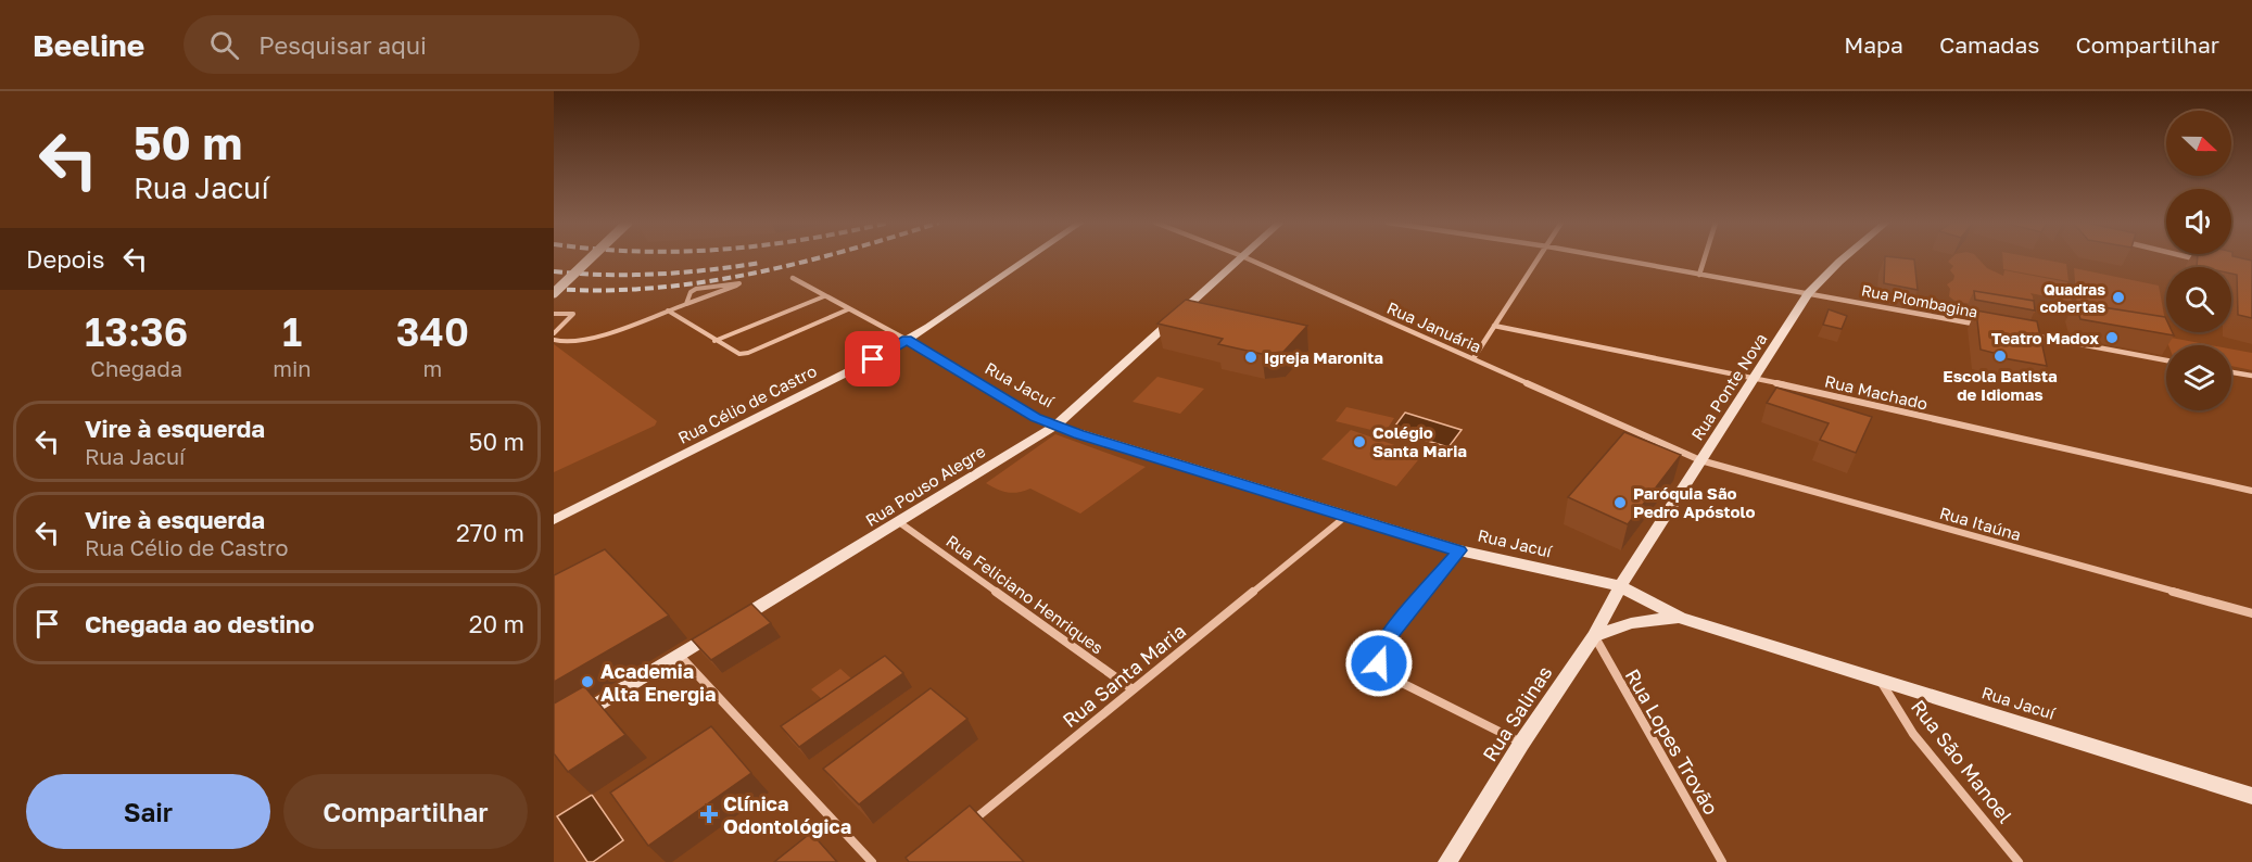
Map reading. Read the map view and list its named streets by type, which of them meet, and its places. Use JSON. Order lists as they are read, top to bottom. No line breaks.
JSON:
{"streets":{"street":["Rua Plombagina","Rua Januária","Rua Jacuí","Rua Ponte Nova","Rua Machado","Rua Célio de Castro","Rua Pouso Alegre","Rua Itaúna","Rua Feliciano Henriques","Rua Santa Maria","Rua Salinas","Rua Lopes Trovão","Rua São Manoel"]},"crossings":[["Rua Plombagina","Rua Ponte Nova"],["Rua Januária","Rua Ponte Nova"],["Rua Januária","Rua Itaúna"],["Rua Jacuí","Rua Ponte Nova"],["Rua Jacuí","Rua Célio de Castro"],["Rua Jacuí","Rua Pouso Alegre"],["Rua Jacuí","Rua Santa Maria"],["Rua Jacuí","Rua Salinas"],["Rua Jacuí","Rua São Manoel"],["Rua Ponte Nova","Rua Machado"],["Rua Ponte Nova","Rua Itaúna"],["Rua Ponte Nova","Rua Salinas"],["Rua Pouso Alegre","Rua Feliciano Henriques"],["Rua Feliciano Henriques","Rua Santa Maria"],["Rua Salinas","Rua Lopes Trovão"]],"places":{"other":["Quadras cobertas","Teatro Madox","Escola Batista de Idiomas","Igreja Maronita","Colégio Santa Maria","Paróquia São Pedro Apóstolo","Academia Alta Energia"],"health":["Clínica Odontológica"]},"north":"right","page":{"header":"Beeline","search":"Pesquisar aqui","nav":["Mapa","Camadas","Compartilhar"],"turn":["50 m","Rua Jacuí"],"then":"Depois","eta":["13:36","Chegada","1","min","340","m"],"list":[{"name":"Vire à esquerda","note":"Rua Jacuí","value":"50 m"},{"name":"Vire à esquerda","note":"Rua Célio de Castro","value":"270 m"},{"name":"Chegada ao destino","value":"20 m"}],"buttons":["Sair","Compartilhar"]}}
